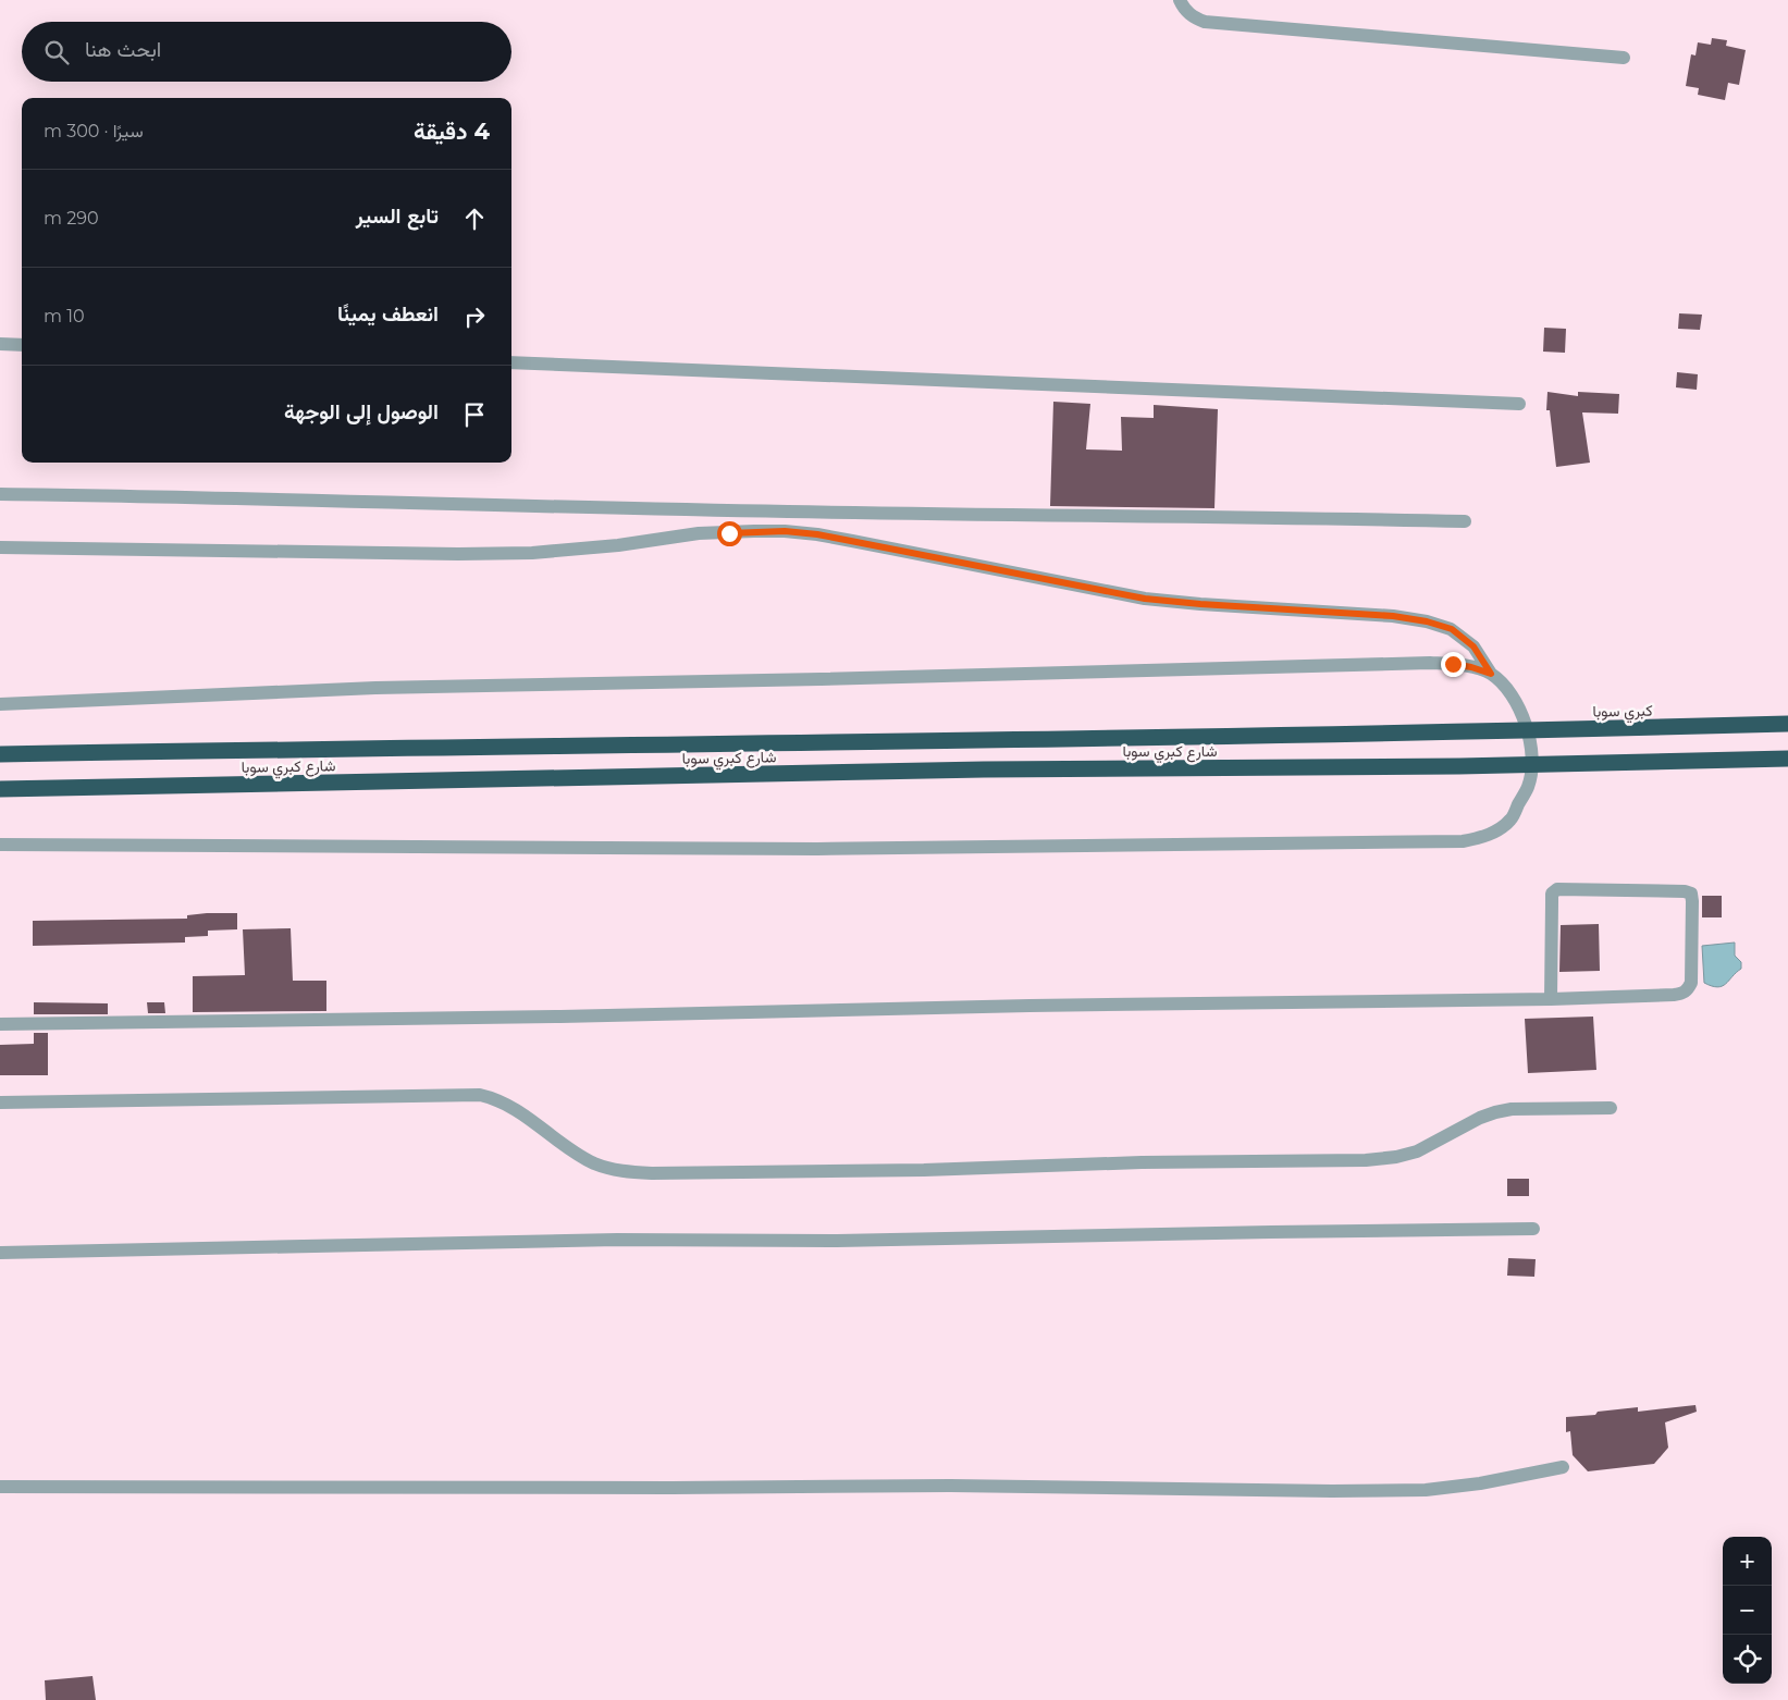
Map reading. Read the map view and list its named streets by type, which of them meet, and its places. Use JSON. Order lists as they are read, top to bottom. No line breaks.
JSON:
{"streets":{"highway":["كبري سوبا","شارع كبري سوبا"]},"crossings":[["كبري سوبا","شارع كبري سوبا"]],"page":{"search":"ابحث هنا","heading":["4 دقيقة","سيرًا · 300 m"],"list":[["تابع السير","290 m"],["انعطف يمينًا","10 m"],"الوصول إلى الوجهة"],"map_buttons":["+","−"]}}
